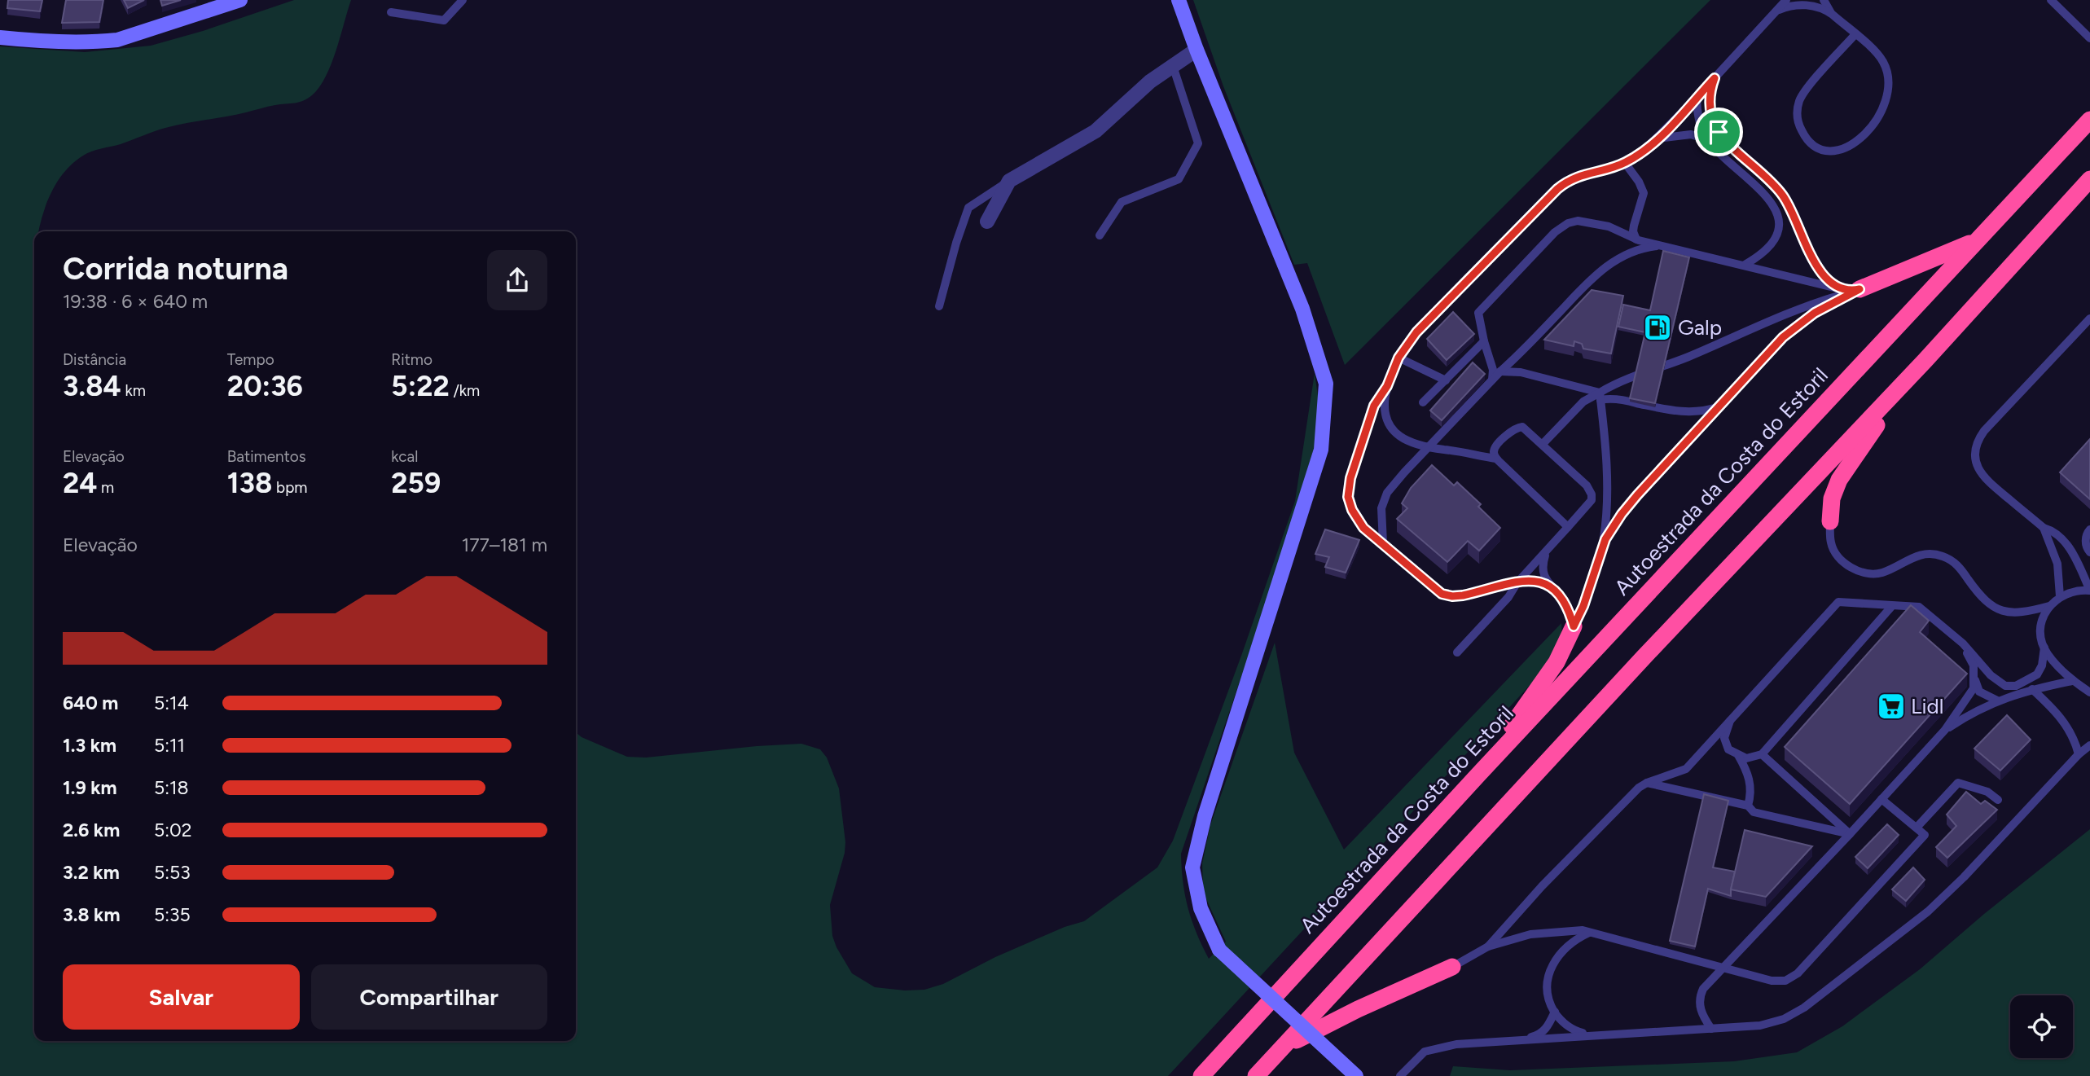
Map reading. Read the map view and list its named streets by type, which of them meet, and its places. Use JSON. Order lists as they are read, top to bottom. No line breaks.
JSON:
{"streets":{"highway":["Autoestrada da Costa do Estoril"]},"places":{"fuel station":["Galp"],"supermarket":["Lidl"]},"page":{"heading":["Corrida noturna","19:38 · 6 × 640 m"],"stats":[["Distância","3.84 km"],["Tempo","20:36"],["Ritmo","5:22 /km"],["Elevação","24 m"],["Batimentos","138 bpm"],["kcal","259"]],"chart":["Elevação","177–181 m"],"list":[{"name":"640 m","note":"5:14"},{"name":"1.3 km","note":"5:11"},{"name":"1.9 km","note":"5:18"},{"name":"2.6 km","note":"5:02"},{"name":"3.2 km","note":"5:53"},{"name":"3.8 km","note":"5:35"}],"buttons":["Salvar","Compartilhar"]}}
